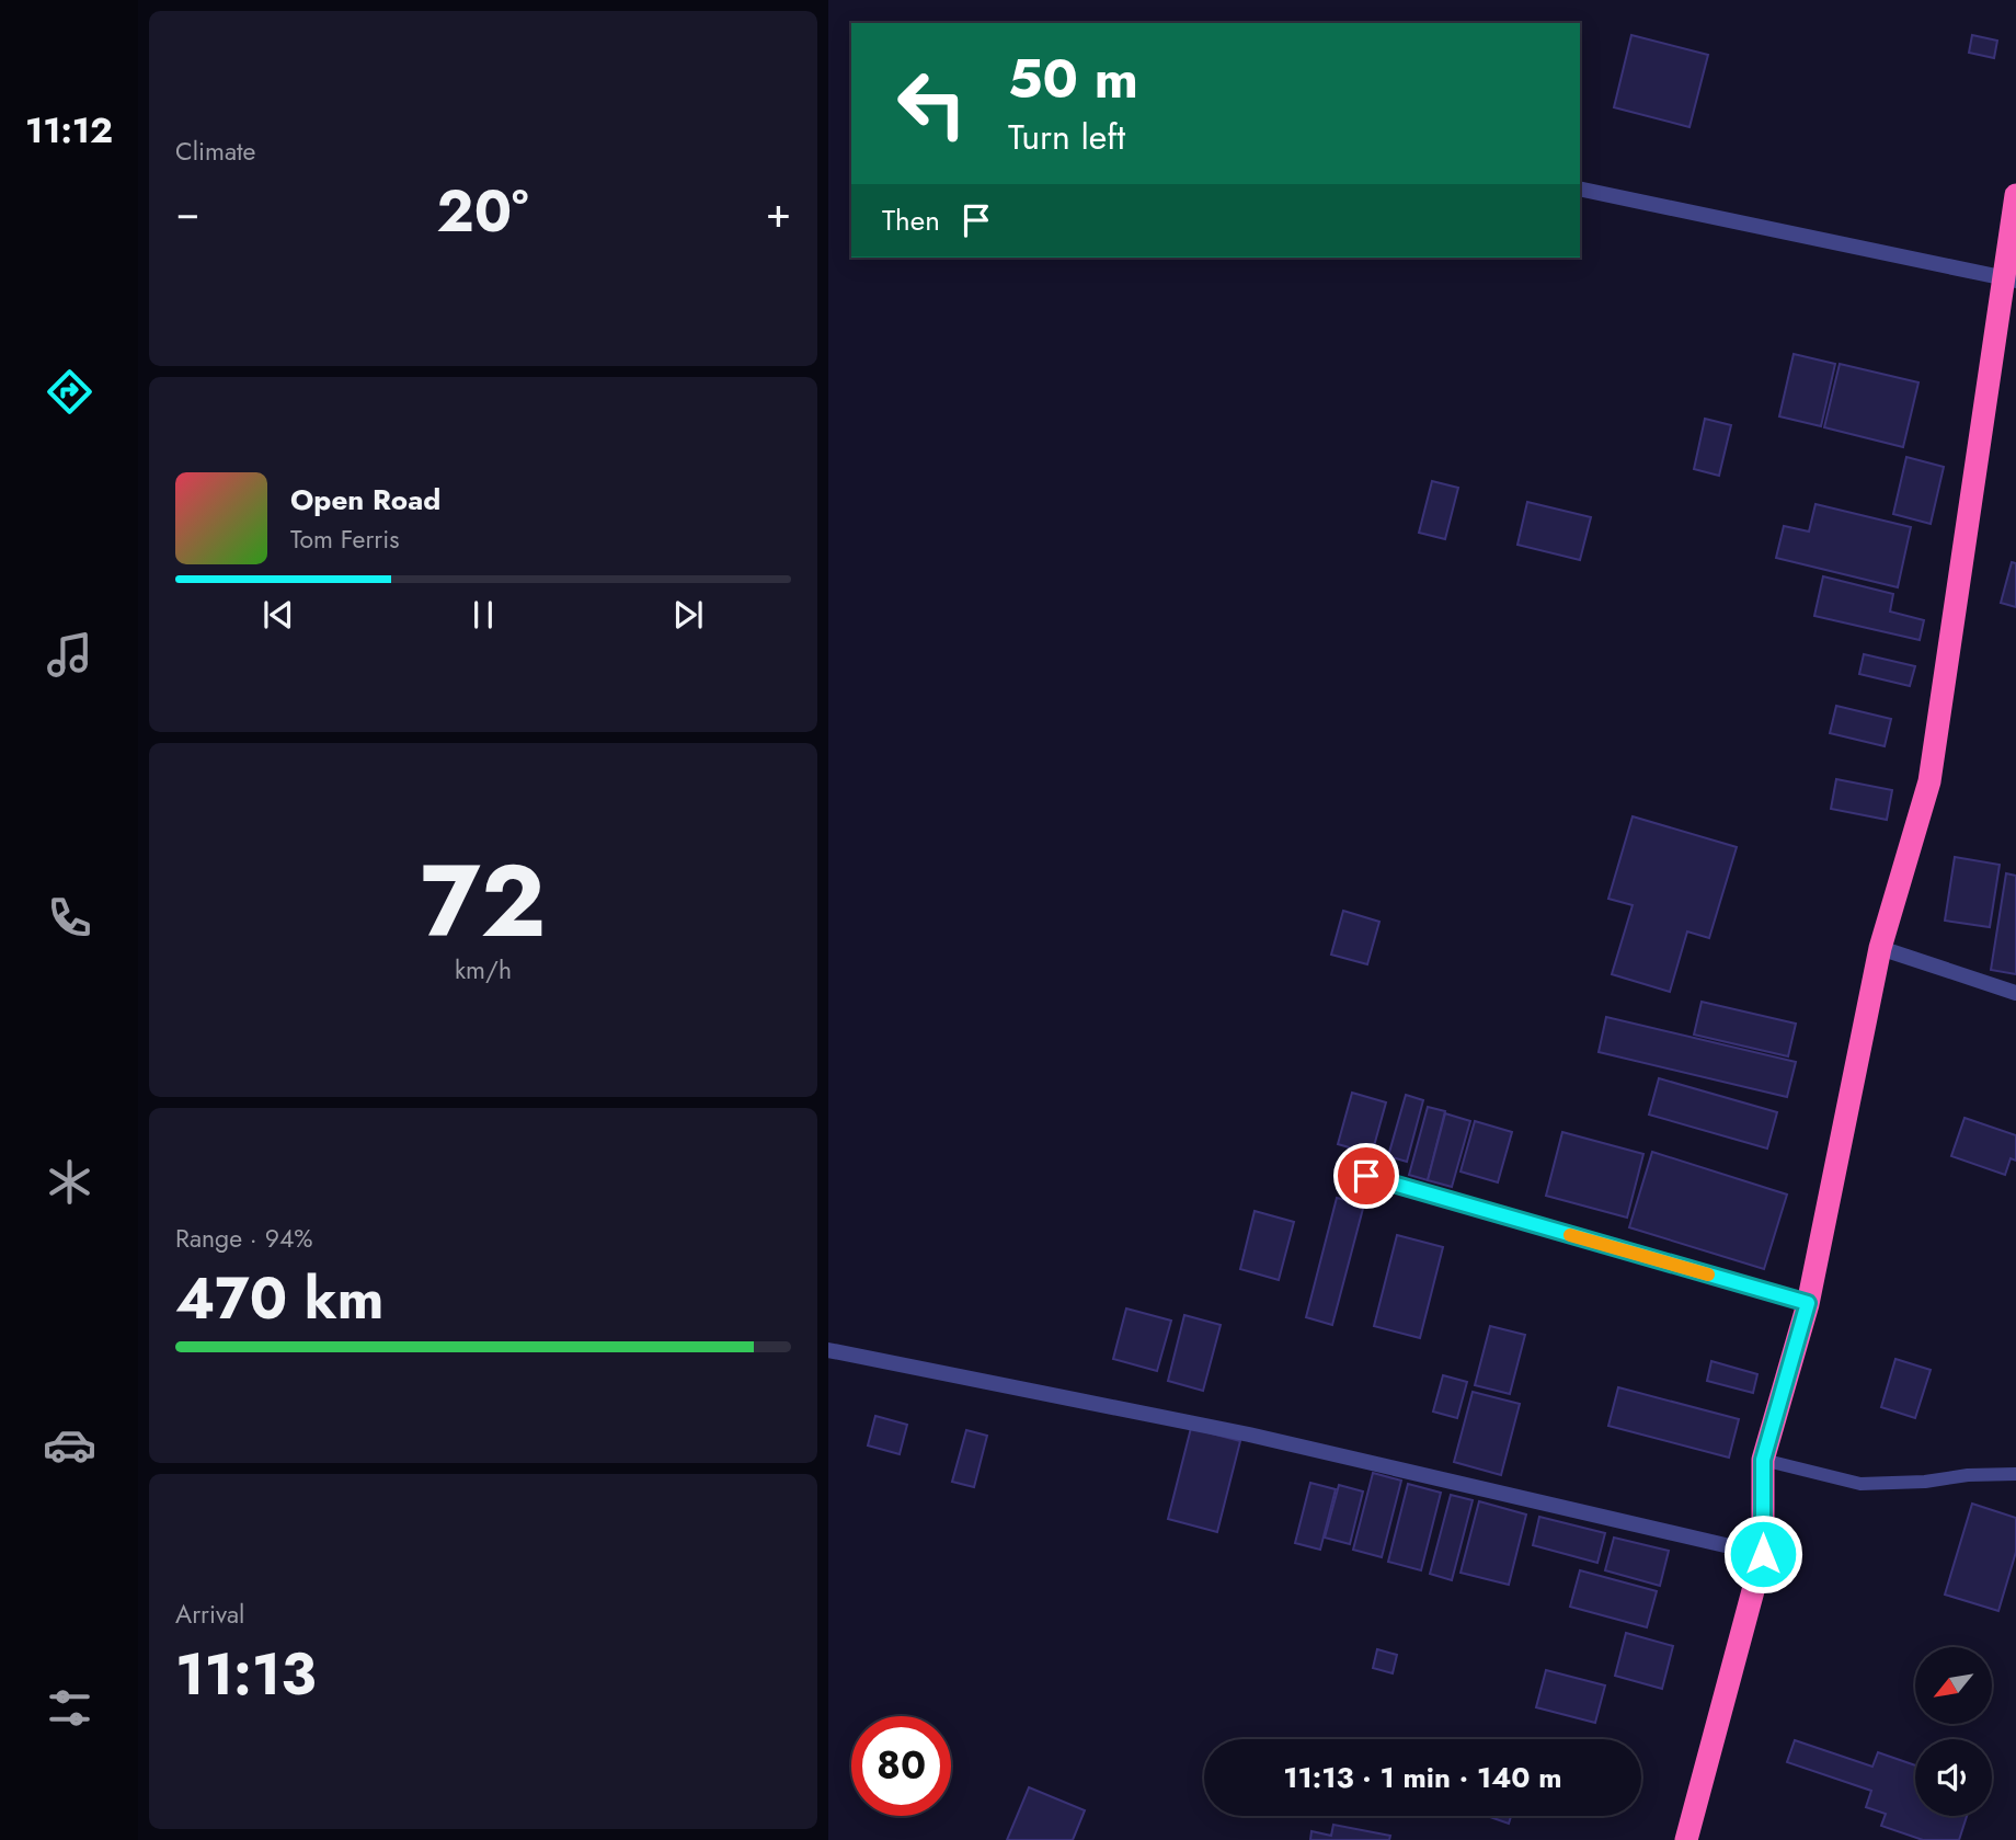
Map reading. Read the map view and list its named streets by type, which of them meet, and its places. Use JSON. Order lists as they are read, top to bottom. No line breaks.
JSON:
{"north":"bottom left","page":{"tabs":"11:12","tile":["Climate",["72","km/h"],["Range · 94%","470 km"],["Arrival","11:13"]],"turn":["50 m","Turn left"],"heat":["−","20°","+"],"then":"Then","song":["Open Road","Tom Ferris"],"limit":"80","trip":"11:13 · 1 min · 140 m"}}
